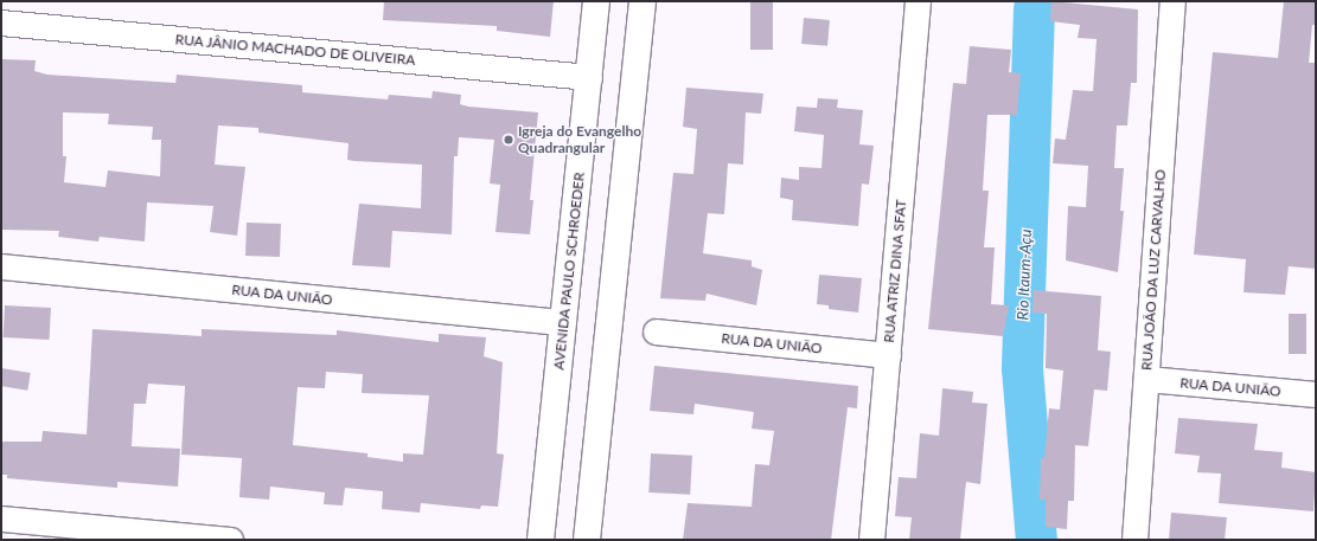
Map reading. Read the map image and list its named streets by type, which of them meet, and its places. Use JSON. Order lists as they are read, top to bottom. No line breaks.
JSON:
{"streets":{"main road":["AVENIDA PAULO SCHROEDER"],"street":["RUA JÂNIO MACHADO DE OLIVEIRA","RUA JOÃO DA LUZ CARVALHO","RUA ATRIZ DINA SFAT","RUA DA UNIÃO"]},"crossings":[["RUA JÂNIO MACHADO DE OLIVEIRA","AVENIDA PAULO SCHROEDER"],["RUA JOÃO DA LUZ CARVALHO","RUA DA UNIÃO"],["AVENIDA PAULO SCHROEDER","RUA DA UNIÃO"],["RUA ATRIZ DINA SFAT","RUA DA UNIÃO"]],"water":["Rio Itaum-Açu"],"places":["Igreja do Evangelho Quadrangular"]}
